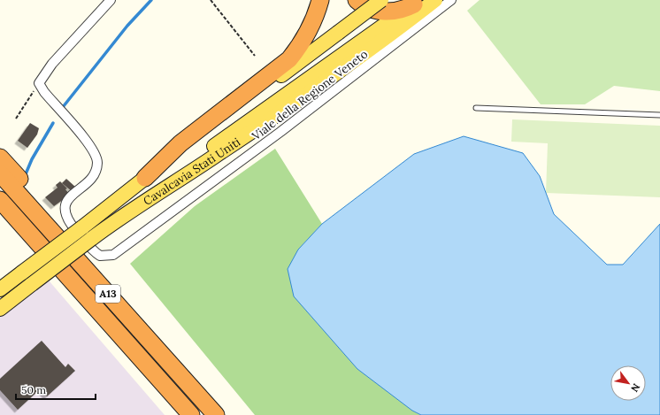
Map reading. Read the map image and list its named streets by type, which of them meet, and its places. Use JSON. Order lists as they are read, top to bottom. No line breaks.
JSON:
{"streets":{"highway":["A13"],"main road":["Cavalcavia Stati Uniti"],"street":["Viale della Regione Veneto"]},"scale_bar":"50 m","north":"bottom right"}
